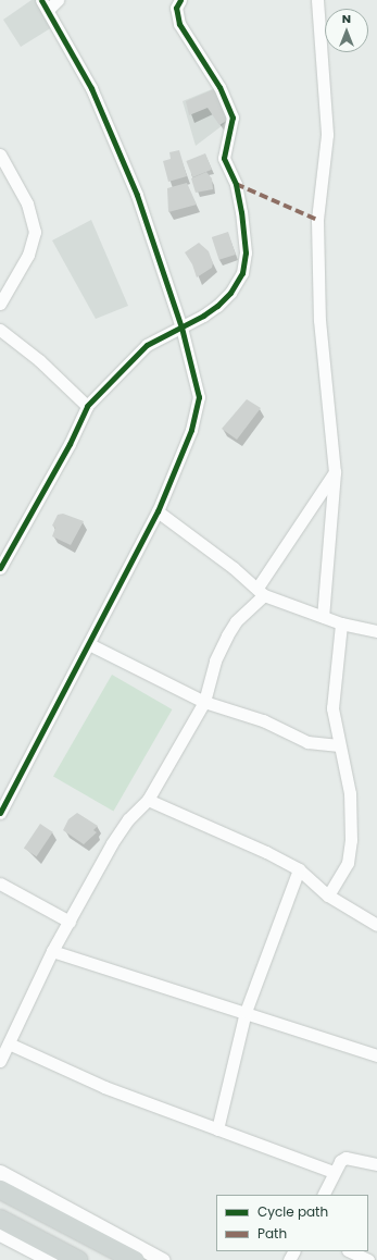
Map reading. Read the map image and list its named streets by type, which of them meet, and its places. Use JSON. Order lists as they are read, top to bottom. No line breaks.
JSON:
{"legend":["Cycle path","Path"],"north":"top"}
